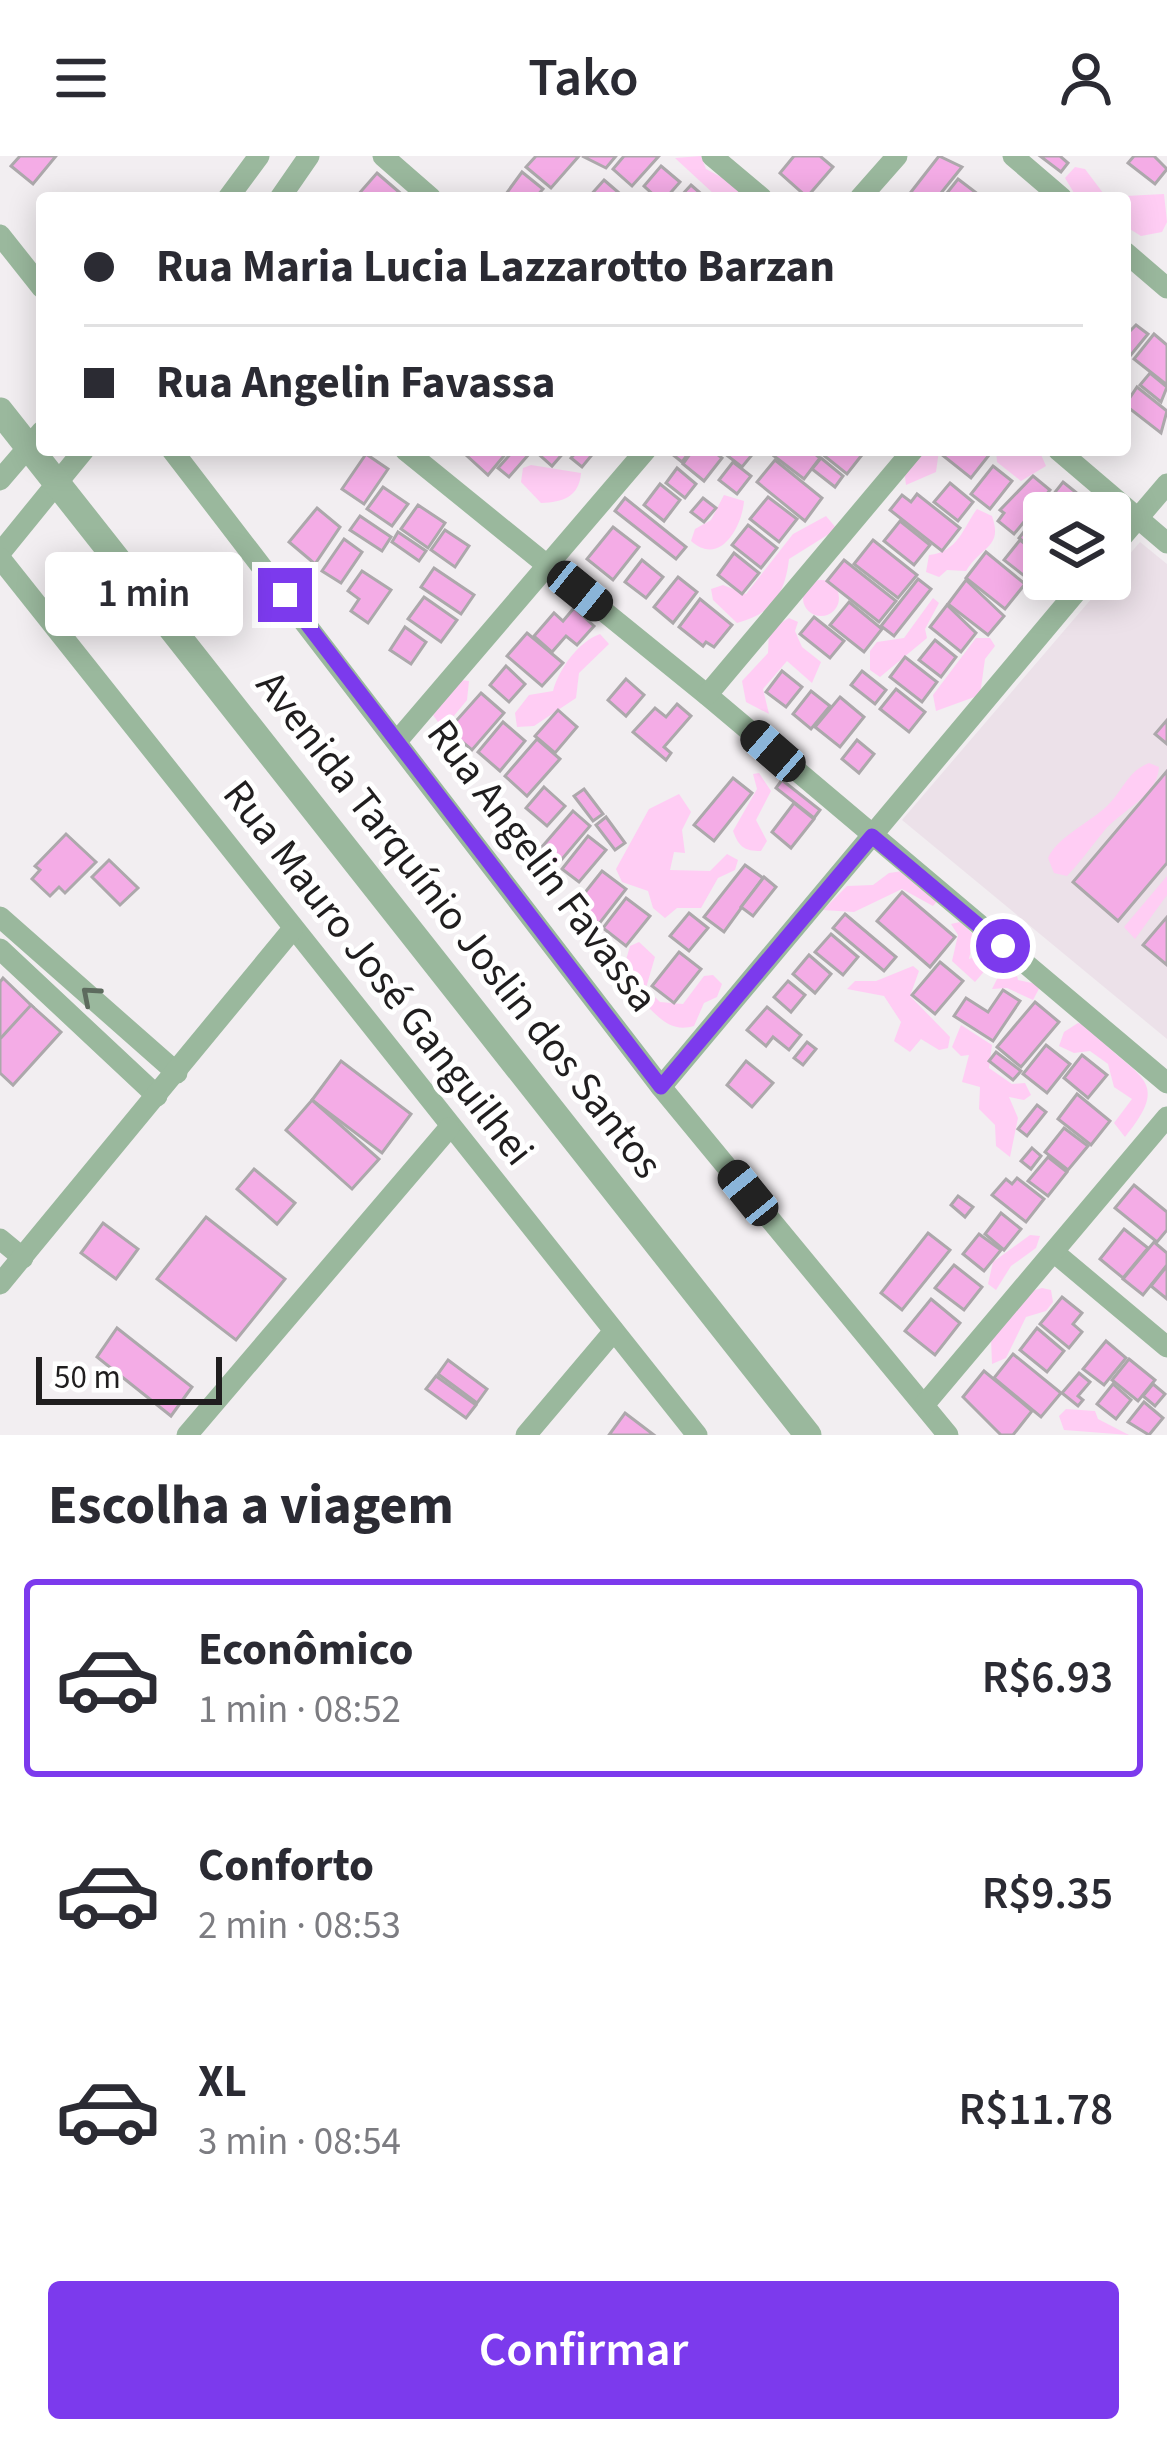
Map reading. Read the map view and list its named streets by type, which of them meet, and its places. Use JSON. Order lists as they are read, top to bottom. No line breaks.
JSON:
{"streets":{"street":["Rua Angelin Favassa","Avenida Tarquínio Joslin dos Santos","Rua Mauro José Ganguilhei"]},"scale_bar":"50 m","page":{"header":"Tako","banner":["Rua Maria Lucia Lazzarotto Barzan","Rua Angelin Favassa"],"bubble":"1 min","scale":"50 m","heading":"Escolha a viagem","list":[{"name":"Econômico","note":"1 min · 08:52","value":"R$6.93"},{"name":"Conforto","note":"2 min · 08:53","value":"R$9.35"},{"name":"XL","note":"3 min · 08:54","value":"R$11.78"}],"buttons":"Confirmar"}}
